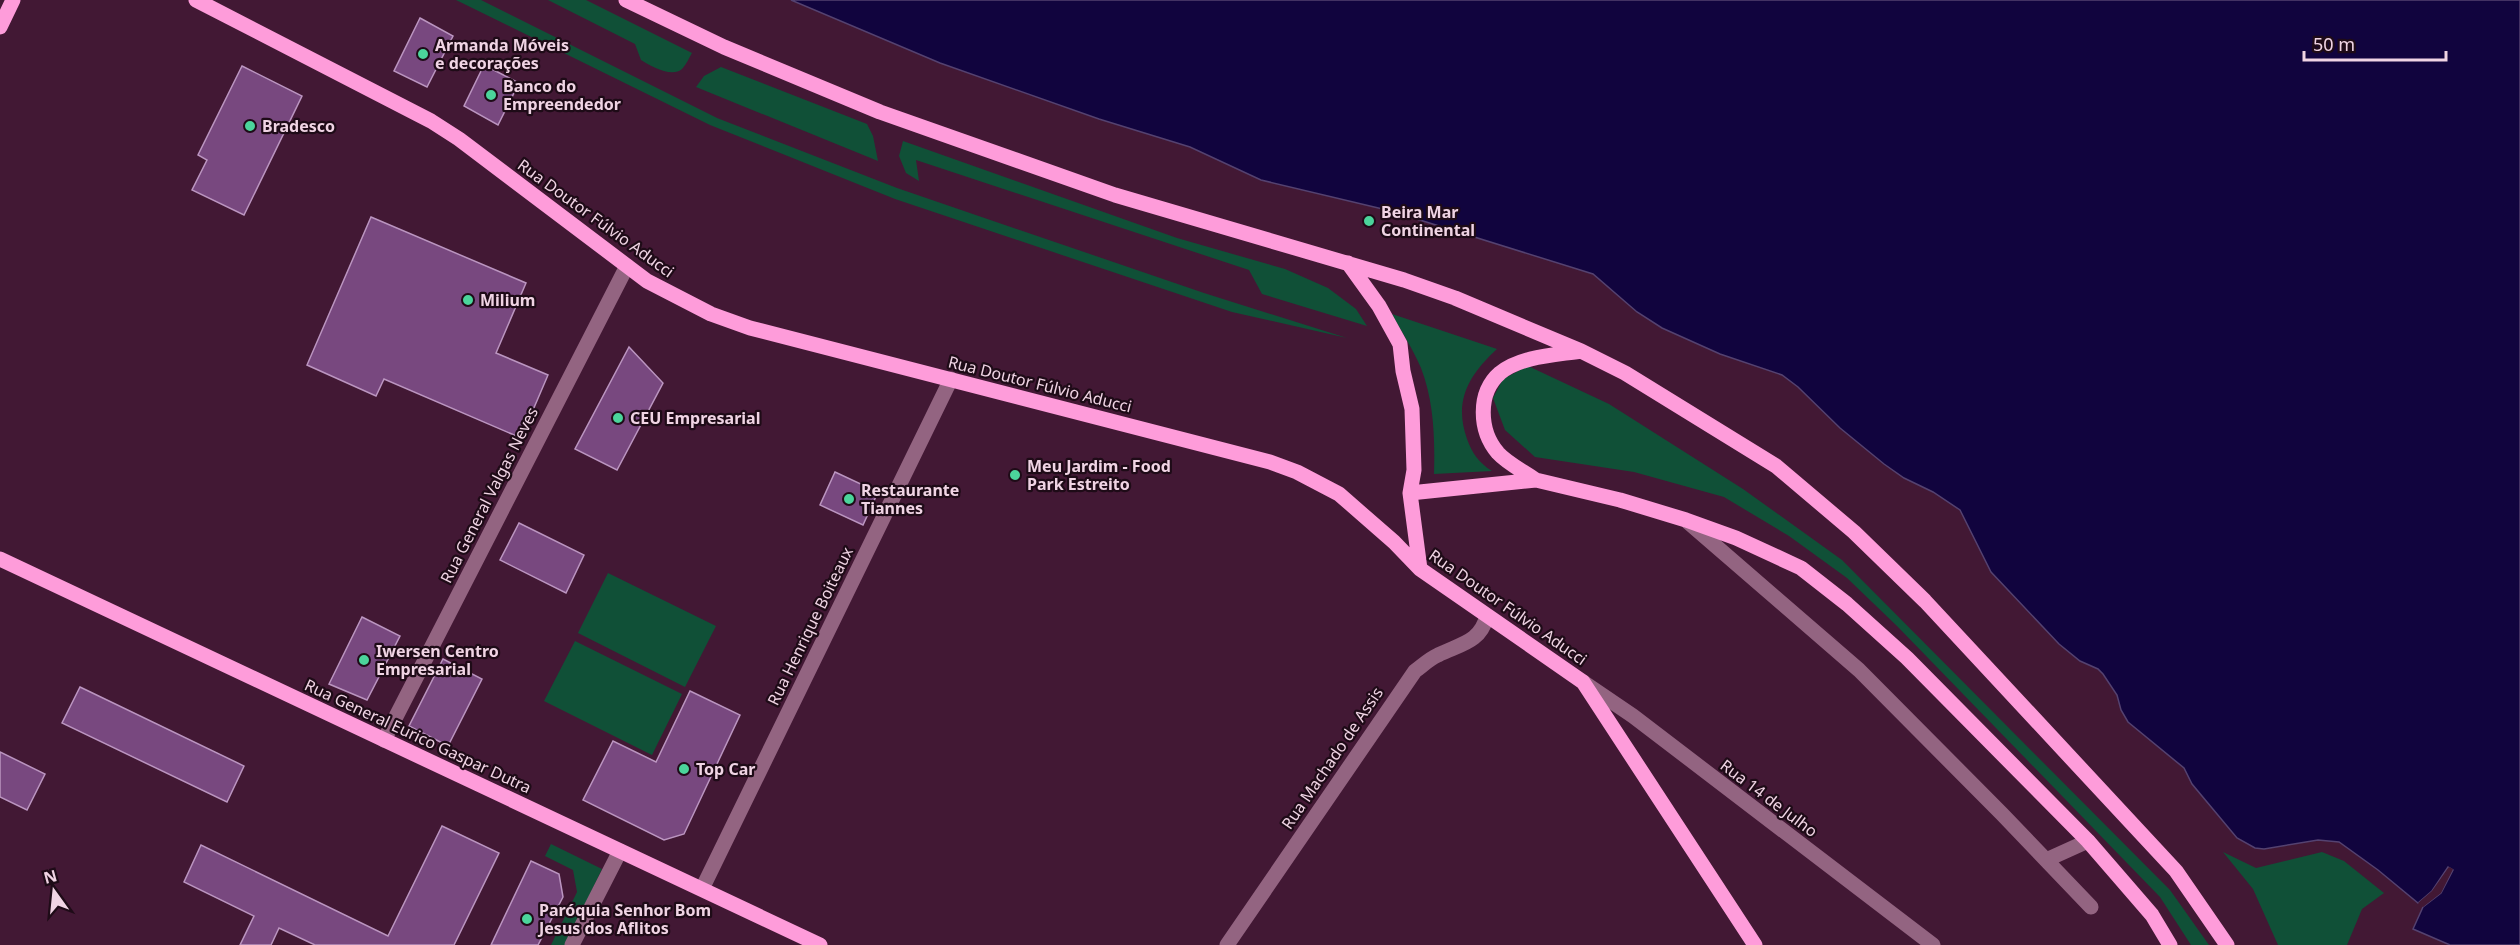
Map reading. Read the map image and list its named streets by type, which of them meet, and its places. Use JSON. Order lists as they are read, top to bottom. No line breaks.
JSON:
{"streets":{"main road":["Rua Doutor Fúlvio Aducci","Rua General Eurico Gaspar Dutra"],"street":["Rua General Valgas Neves","Rua Henrique Boiteaux","Rua Machado de Assis","Rua 14 de Julho"]},"crossings":[["Rua Doutor Fúlvio Aducci","Rua General Valgas Neves"],["Rua Doutor Fúlvio Aducci","Rua Henrique Boiteaux"],["Rua Doutor Fúlvio Aducci","Rua Machado de Assis"],["Rua Doutor Fúlvio Aducci","Rua 14 de Julho"],["Rua General Valgas Neves","Rua General Eurico Gaspar Dutra"],["Rua Henrique Boiteaux","Rua General Eurico Gaspar Dutra"]],"places":["Armanda Móveis e decorações","Banco do Empreendedor","Bradesco","Beira Mar Continental","Milium","CEU Empresarial","Meu Jardim - Food Park Estreito","Restaurante Tiannes","Iwersen Centro Empresarial","Top Car","Paróquia Senhor Bom Jesus dos Aflitos"],"scale_bar":"50 m","north":"top"}
